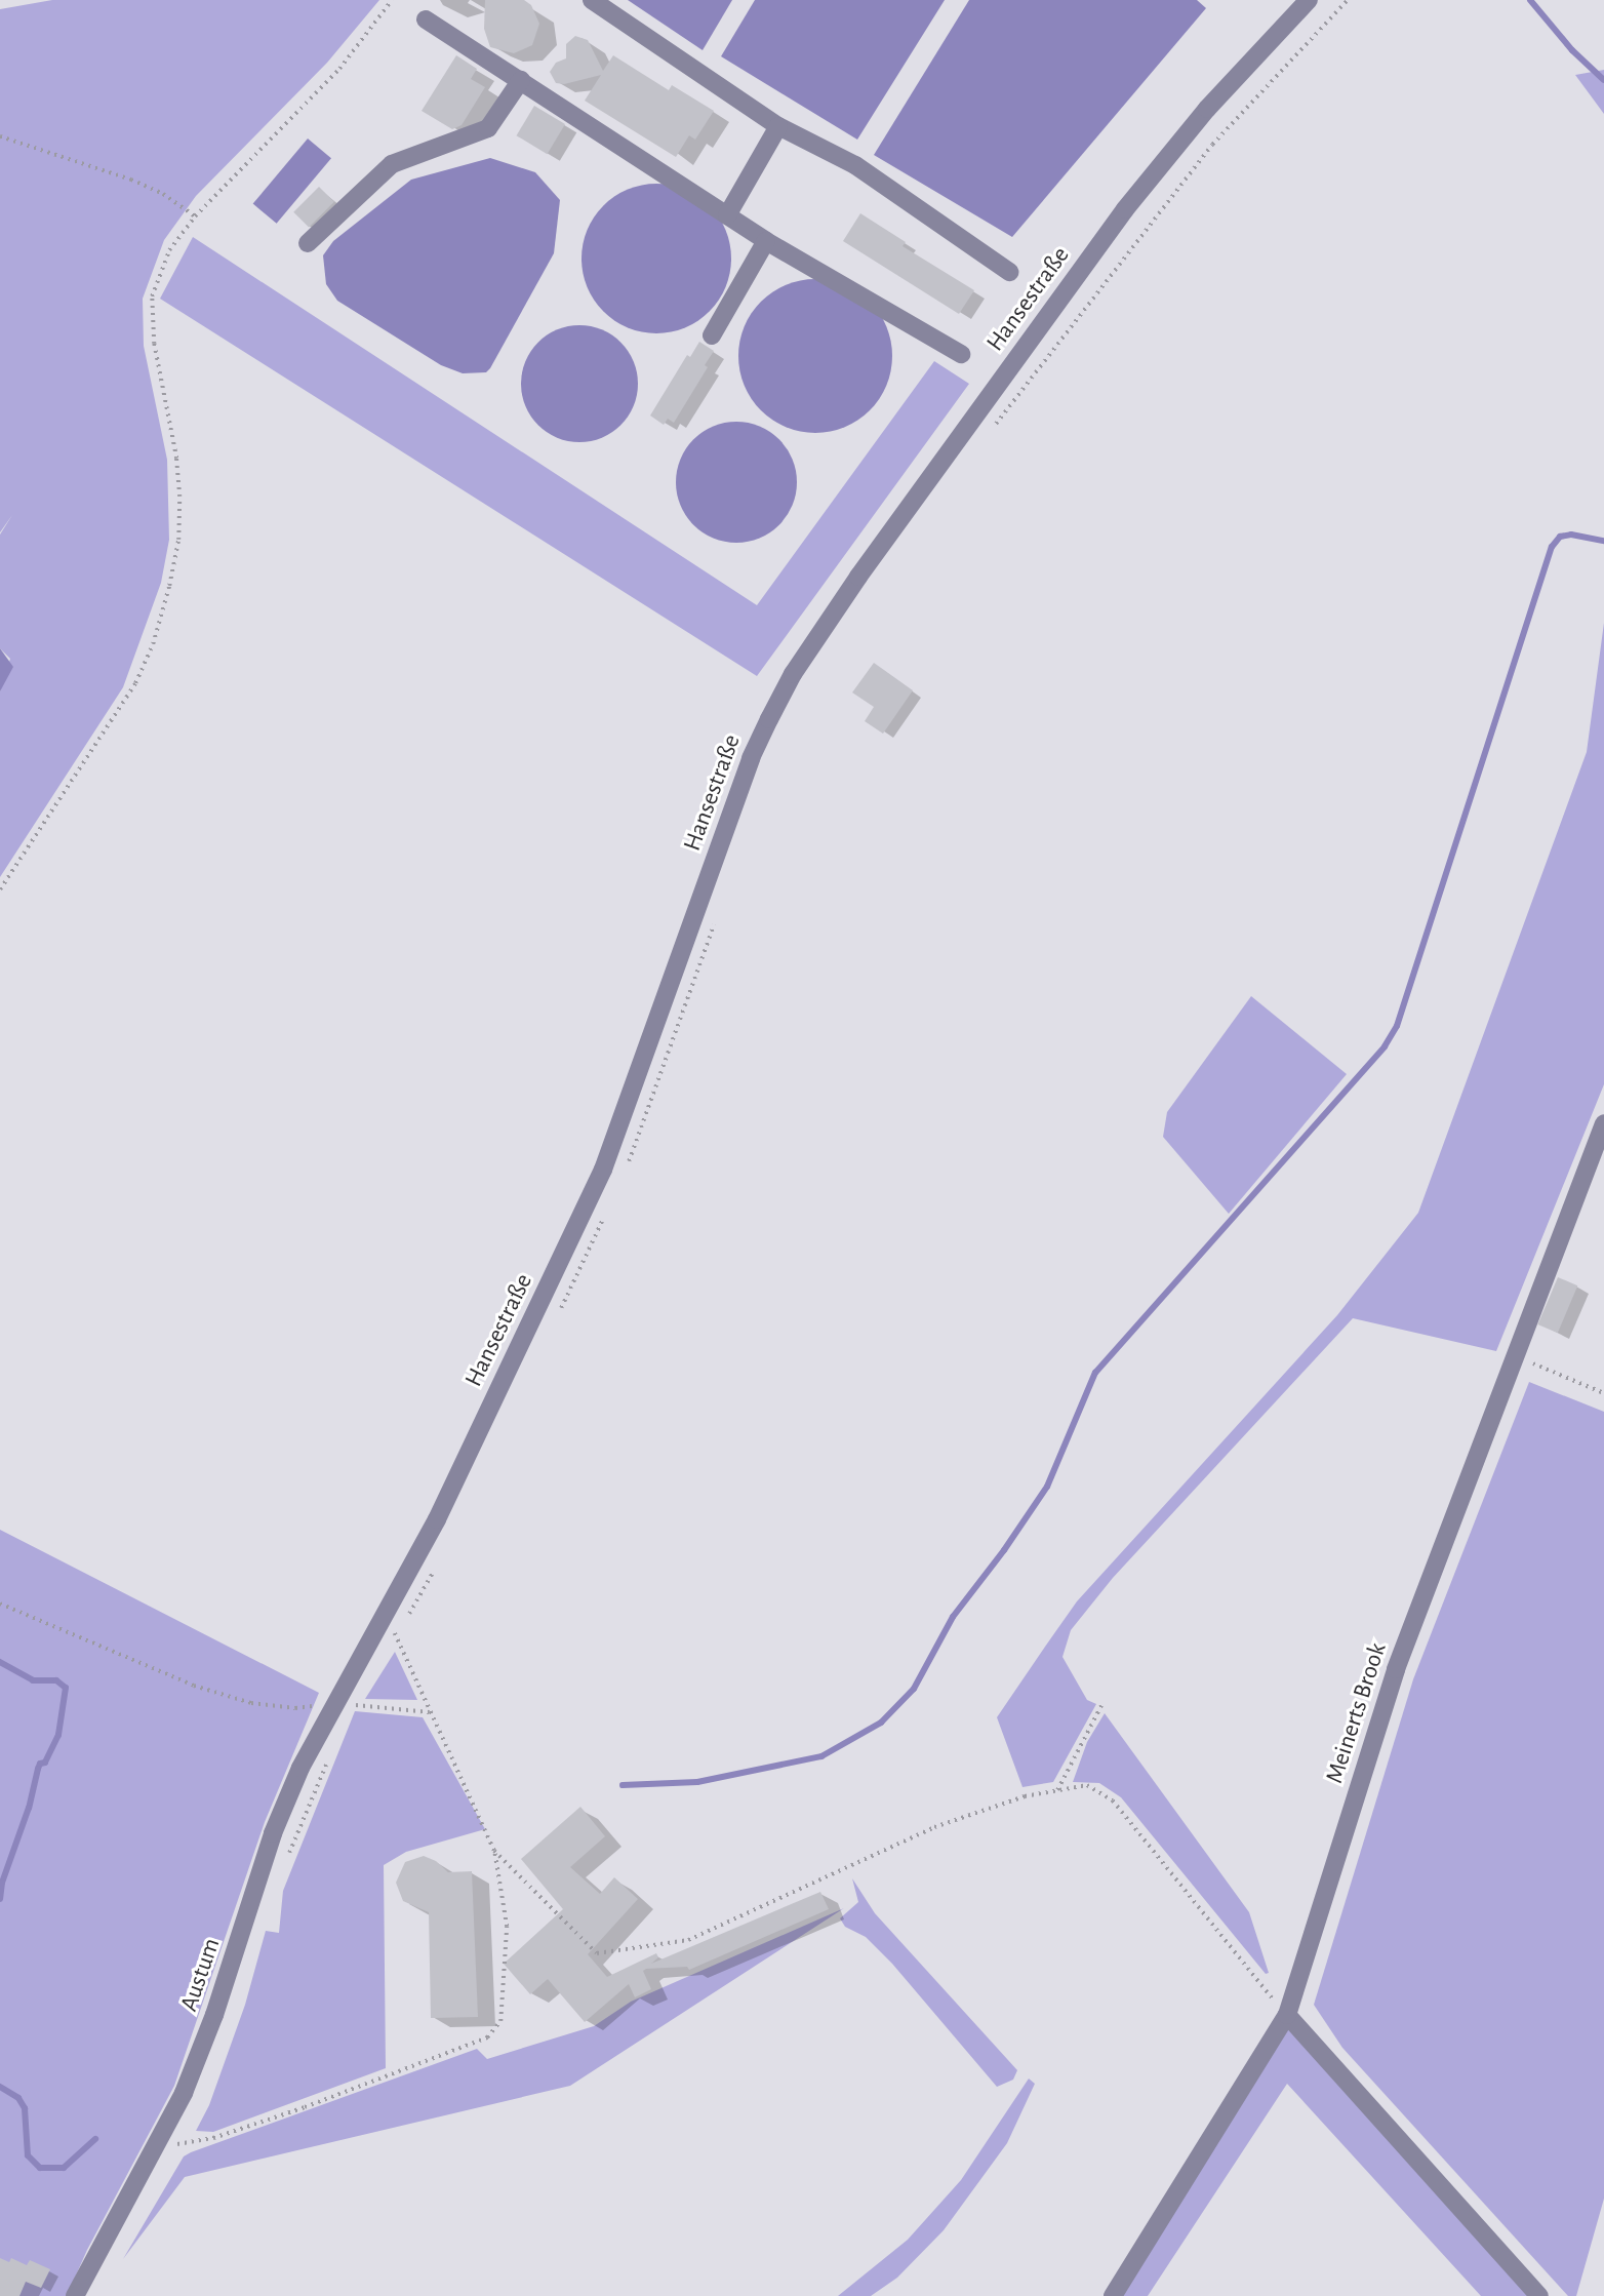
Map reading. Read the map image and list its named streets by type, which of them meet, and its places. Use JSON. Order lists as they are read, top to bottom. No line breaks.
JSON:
{"streets":{"street":["Hansestraße","Meinerts Brook","Austum"]},"crossings":[["Hansestraße","Austum"]]}
